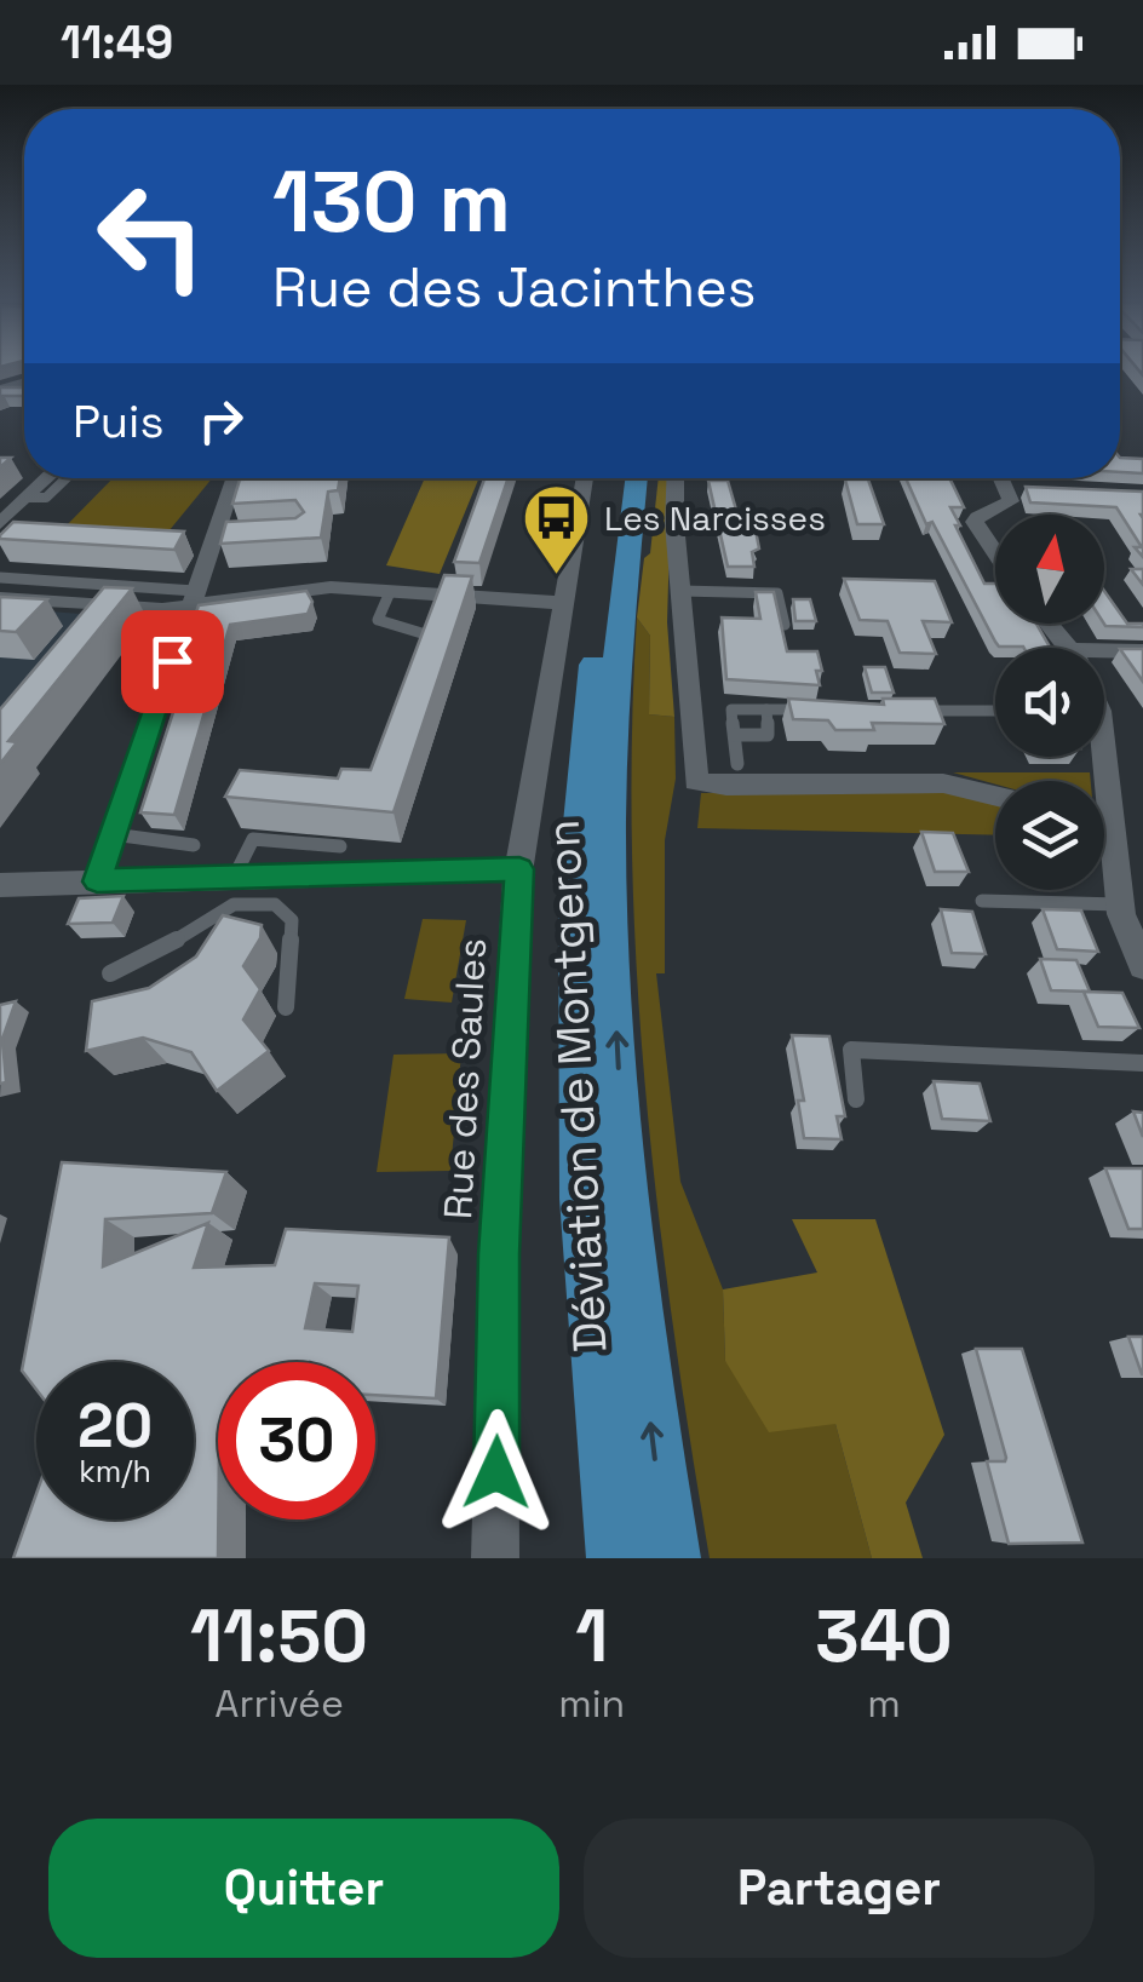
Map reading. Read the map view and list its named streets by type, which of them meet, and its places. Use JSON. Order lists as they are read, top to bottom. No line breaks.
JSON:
{"streets":{"main road":["Déviation de Montgeron"],"street":["Rue des Saules"]},"places":{"bus stop":["Les Narcisses"]},"north":"top","page":{"status":"11:49","turn":["130 m","Rue des Jacinthes"],"then":"Puis","speed":"20 km/h","limit":"30","eta":["11:50","Arrivée","1","min","340","m"],"buttons":["Quitter","Partager"]}}
